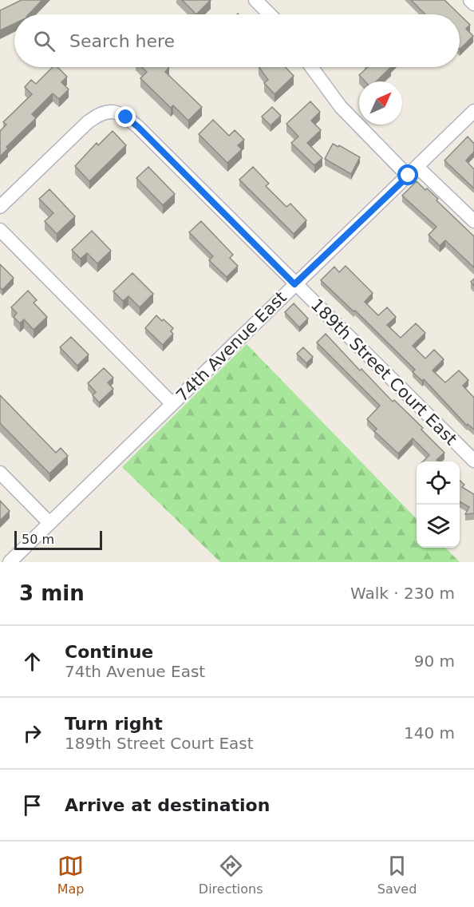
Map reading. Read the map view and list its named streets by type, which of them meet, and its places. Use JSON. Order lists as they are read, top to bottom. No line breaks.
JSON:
{"streets":{"street":["74th Avenue East","189th Street Court East"]},"crossings":[["74th Avenue East","189th Street Court East"]],"scale_bar":"50 m","north":"top right","page":{"search":"Search here","scale":"50 m","heading":["3 min","Walk · 230 m"],"list":[["Continue","74th Avenue East","90 m"],["Turn right","189th Street Court East","140 m"],"Arrive at destination"],"nav":["Map","Directions","Saved"]}}
